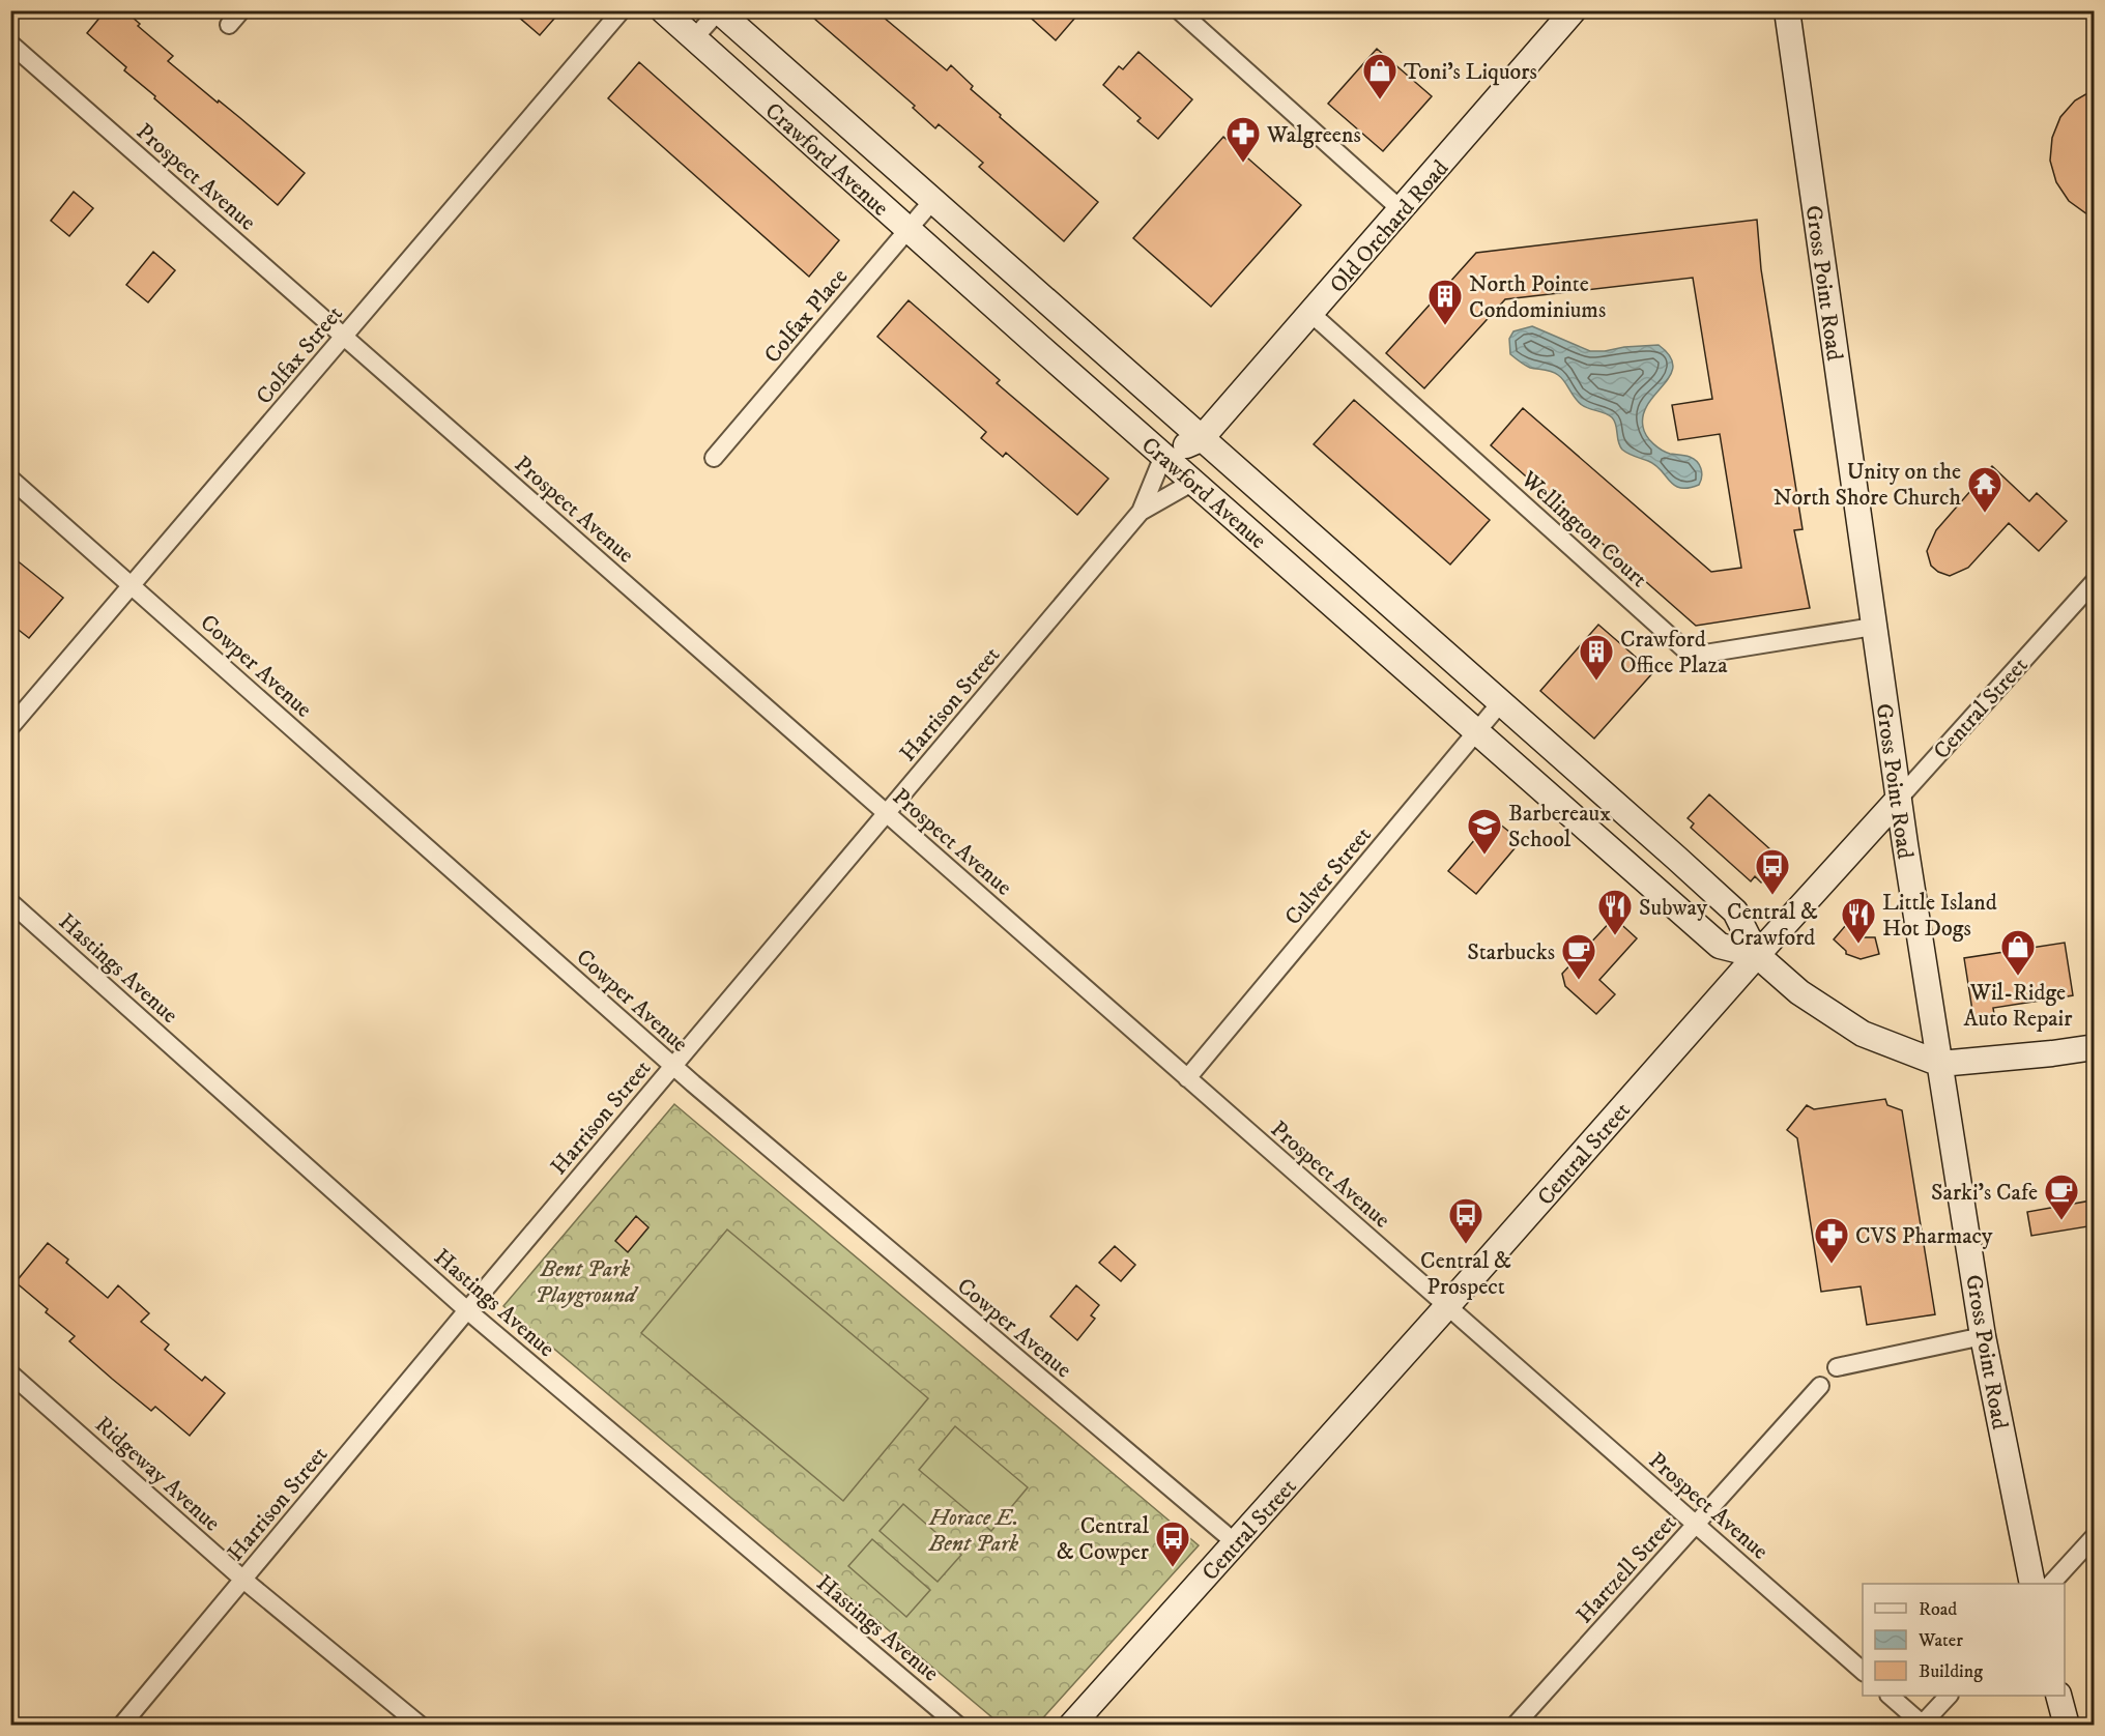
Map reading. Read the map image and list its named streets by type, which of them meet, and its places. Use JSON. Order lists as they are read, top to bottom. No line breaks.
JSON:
{"streets":{"main road":["Crawford Avenue","Old Orchard Road","Gross Point Road","Central Street"],"street":["Prospect Avenue","Colfax Place","Colfax Street","Wellington Court","Cowper Avenue","Harrison Street","Culver Street","Hastings Avenue","Ridgeway Avenue","Hartzell Street"]},"crossings":[["Crawford Avenue","Old Orchard Road"],["Crawford Avenue","Gross Point Road"],["Crawford Avenue","Colfax Place"],["Crawford Avenue","Harrison Street"],["Crawford Avenue","Central Street"],["Crawford Avenue","Culver Street"],["Prospect Avenue","Colfax Street"],["Prospect Avenue","Harrison Street"],["Prospect Avenue","Central Street"],["Prospect Avenue","Culver Street"],["Prospect Avenue","Hartzell Street"],["Old Orchard Road","Wellington Court"],["Old Orchard Road","Harrison Street"],["Gross Point Road","Wellington Court"],["Gross Point Road","Central Street"],["Colfax Street","Cowper Avenue"],["Cowper Avenue","Harrison Street"],["Cowper Avenue","Central Street"],["Harrison Street","Hastings Avenue"],["Harrison Street","Ridgeway Avenue"]],"parks":["Bent Park Playground","Horace E. Bent Park"],"places":{"shop":["Toni's Liquors","Wil-Ridge Auto Repair"],"pharmacy":["Walgreens","CVS Pharmacy"],"building":["North Pointe Condominiums","Crawford Office Plaza"],"temple":["Unity on the North Shore Church"],"school or university":["Barbereaux School"],"bus stop":["Central & Crawford","Central & Prospect","Central & Cowper"],"restaurant":["Subway","Little Island Hot Dogs"],"cafe":["Starbucks","Sarki's Cafe"]},"legend":["Road","Water","Building"]}
